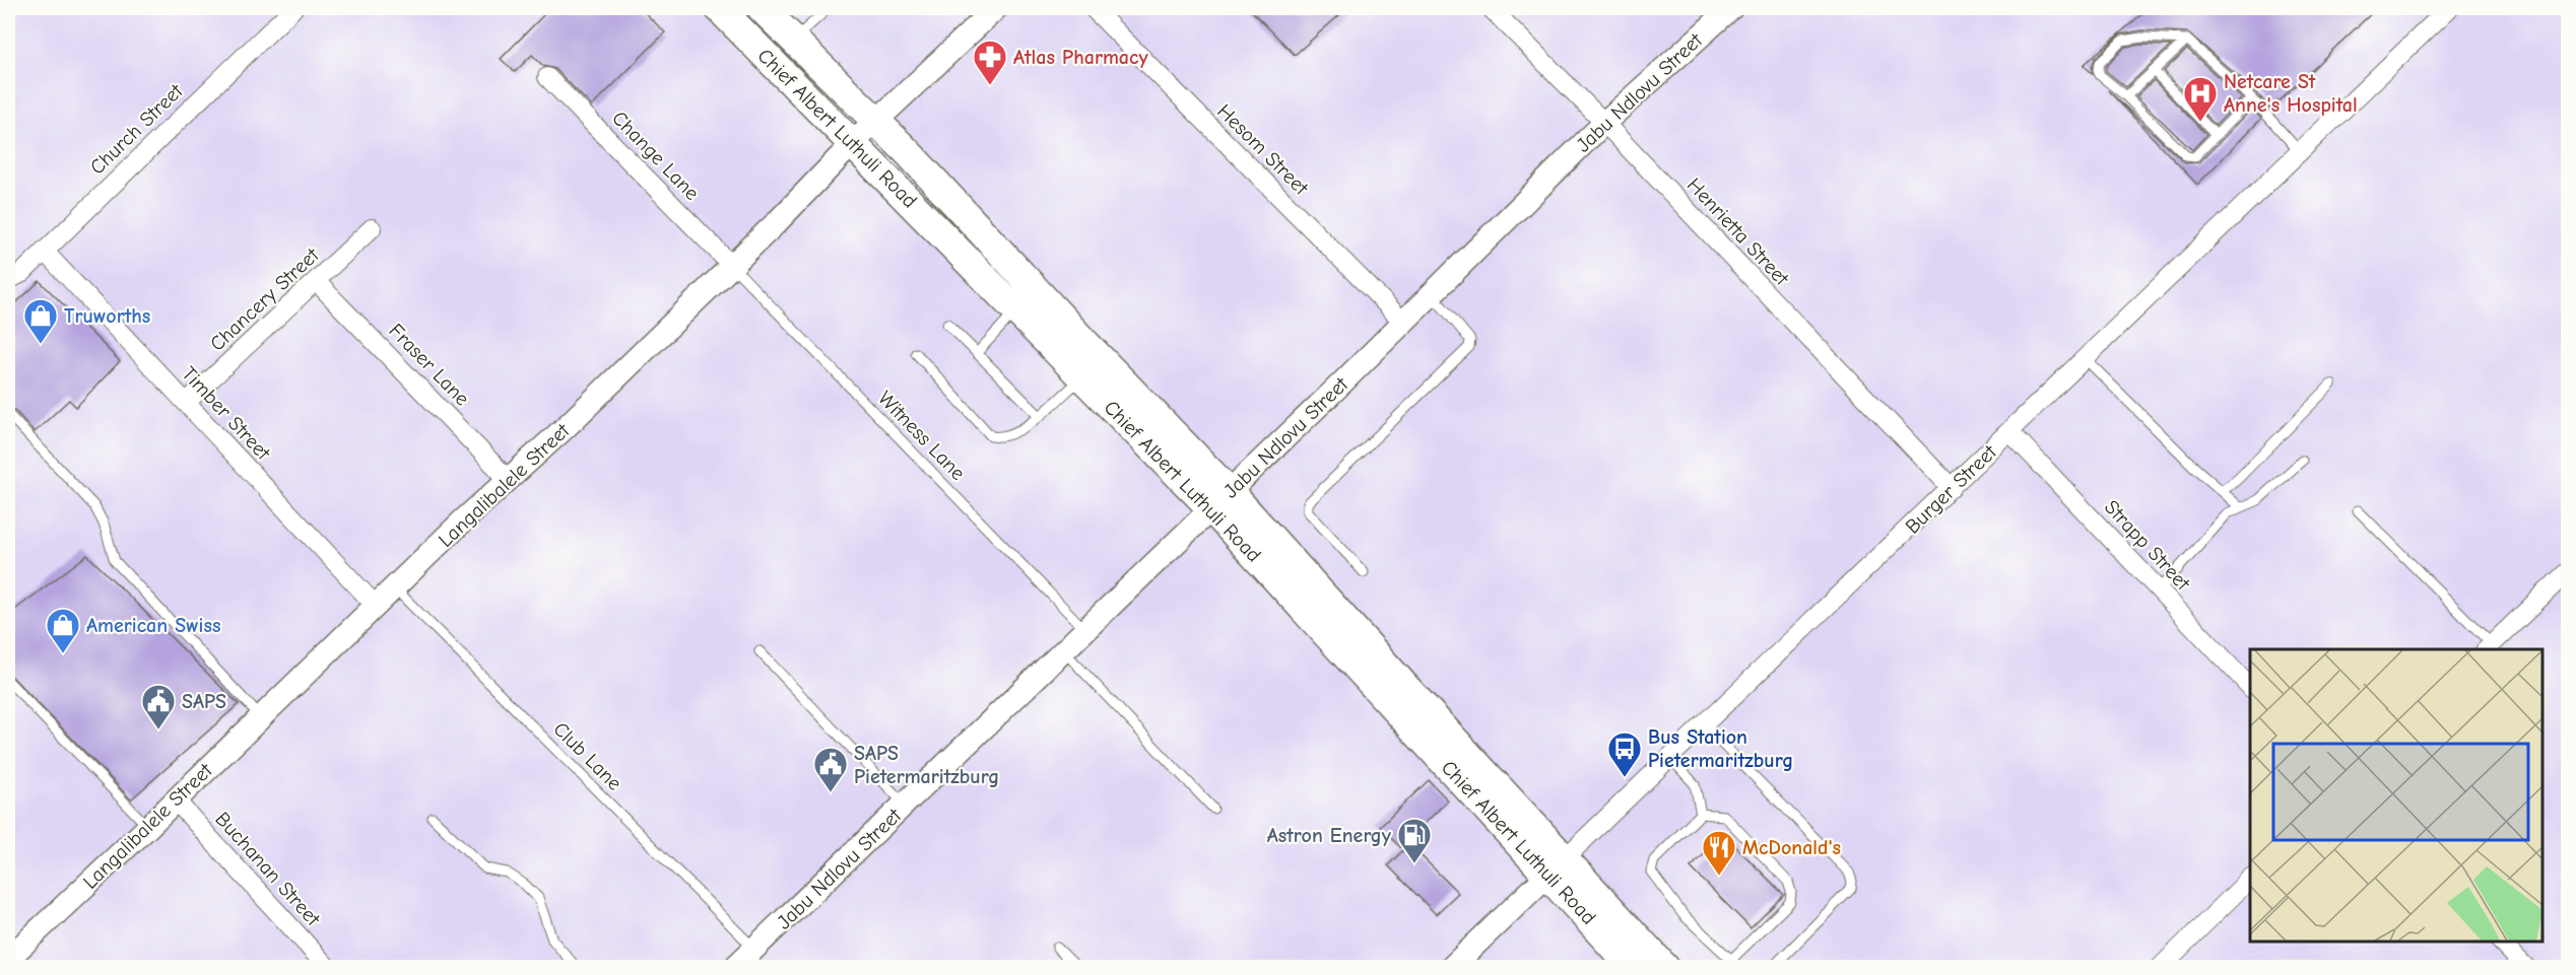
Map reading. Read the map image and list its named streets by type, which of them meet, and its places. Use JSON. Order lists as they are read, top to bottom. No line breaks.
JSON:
{"streets":{"main road":["Chief Albert Luthuli Road"],"street":["Jabu Ndlovu Street","Church Street","Hesom Street","Change Lane","Henrietta Street","Chancery Street","Fraser Lane","Timber Street","Langalibalele Street","Burger Street","Strapp Street","Buchanan Street"],"lane":["Witness Lane","Club Lane"]},"crossings":[["Jabu Ndlovu Street","Chief Albert Luthuli Road"],["Jabu Ndlovu Street","Hesom Street"],["Jabu Ndlovu Street","Henrietta Street"],["Jabu Ndlovu Street","Witness Lane"],["Jabu Ndlovu Street","Club Lane"],["Chief Albert Luthuli Road","Langalibalele Street"],["Chief Albert Luthuli Road","Burger Street"],["Church Street","Timber Street"],["Change Lane","Witness Lane"],["Change Lane","Langalibalele Street"],["Henrietta Street","Burger Street"],["Chancery Street","Fraser Lane"],["Chancery Street","Timber Street"],["Fraser Lane","Langalibalele Street"],["Timber Street","Langalibalele Street"],["Witness Lane","Langalibalele Street"],["Langalibalele Street","Club Lane"],["Langalibalele Street","Buchanan Street"],["Burger Street","Strapp Street"]],"places":{"pharmacy":["Atlas Pharmacy"],"hospital":["Netcare St Anne's Hospital"],"shop":["Truworths","American Swiss"],"public building":["SAPS","SAPS Pietermaritzburg"],"bus stop":["Bus Station Pietermaritzburg"],"fuel station":["Astron Energy"],"restaurant":["McDonald's"]}}
